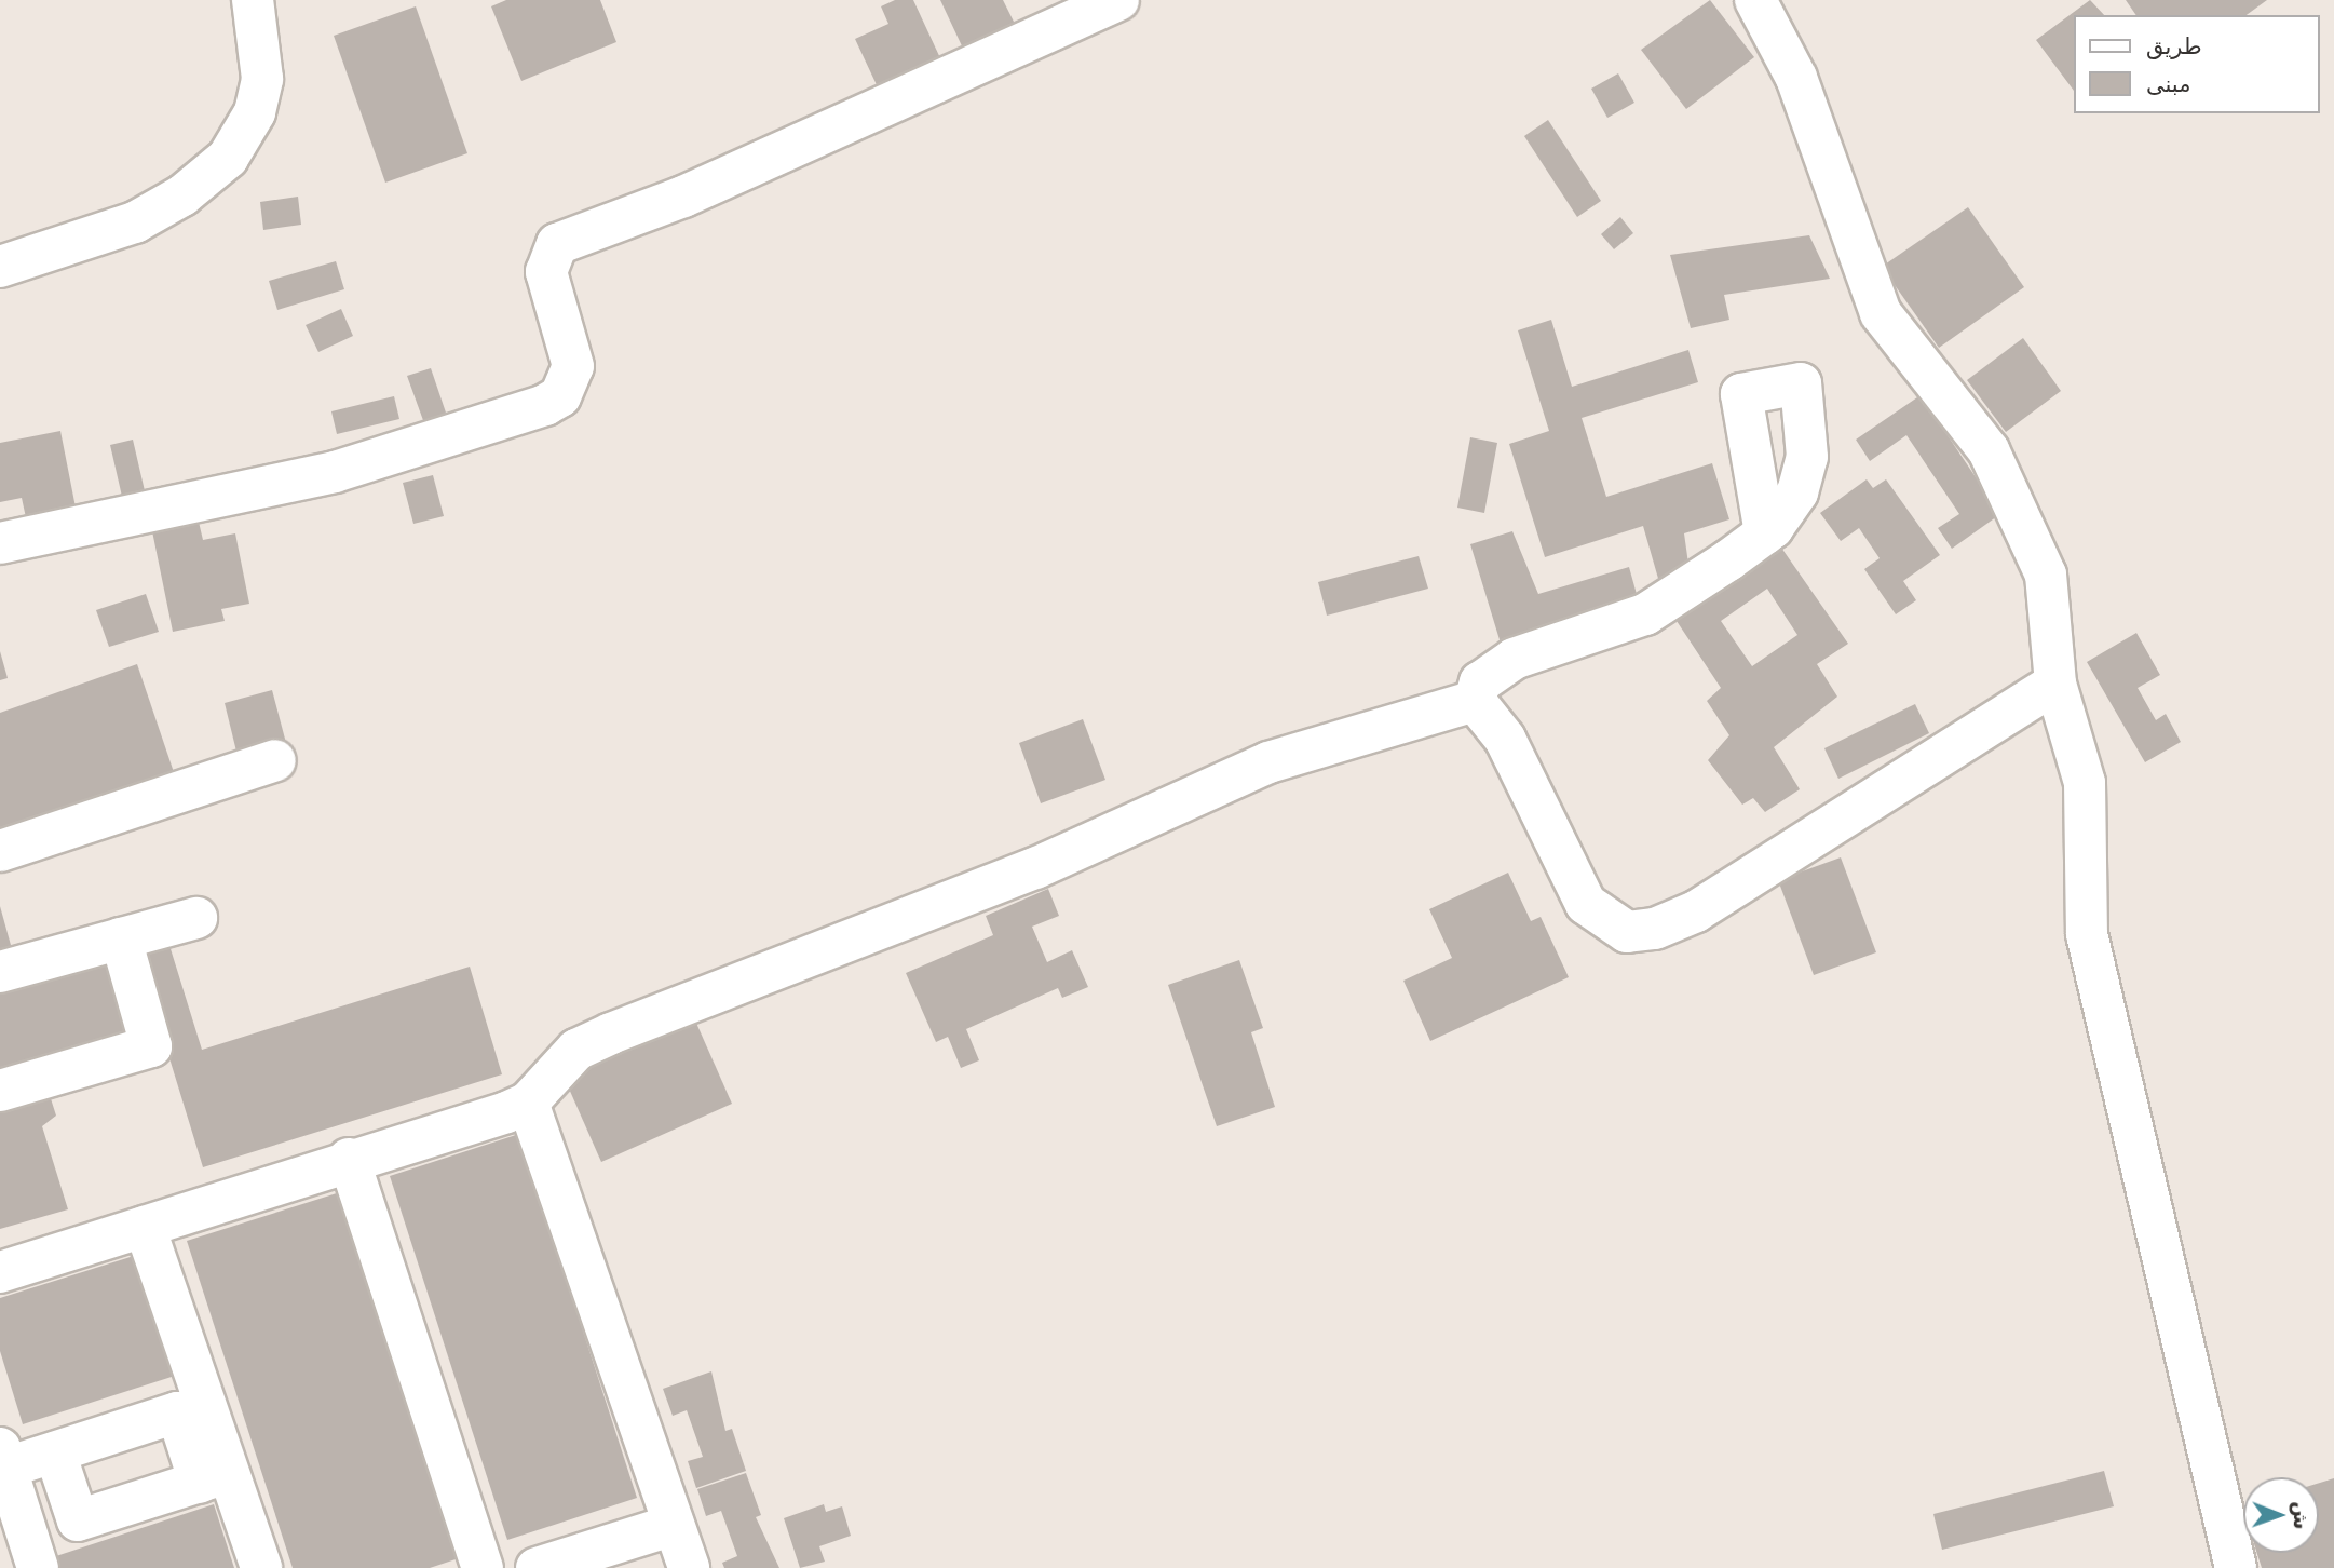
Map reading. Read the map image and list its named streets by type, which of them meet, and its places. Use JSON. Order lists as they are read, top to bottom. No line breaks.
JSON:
{"legend":["طريق","مبنى"],"north":"right"}
